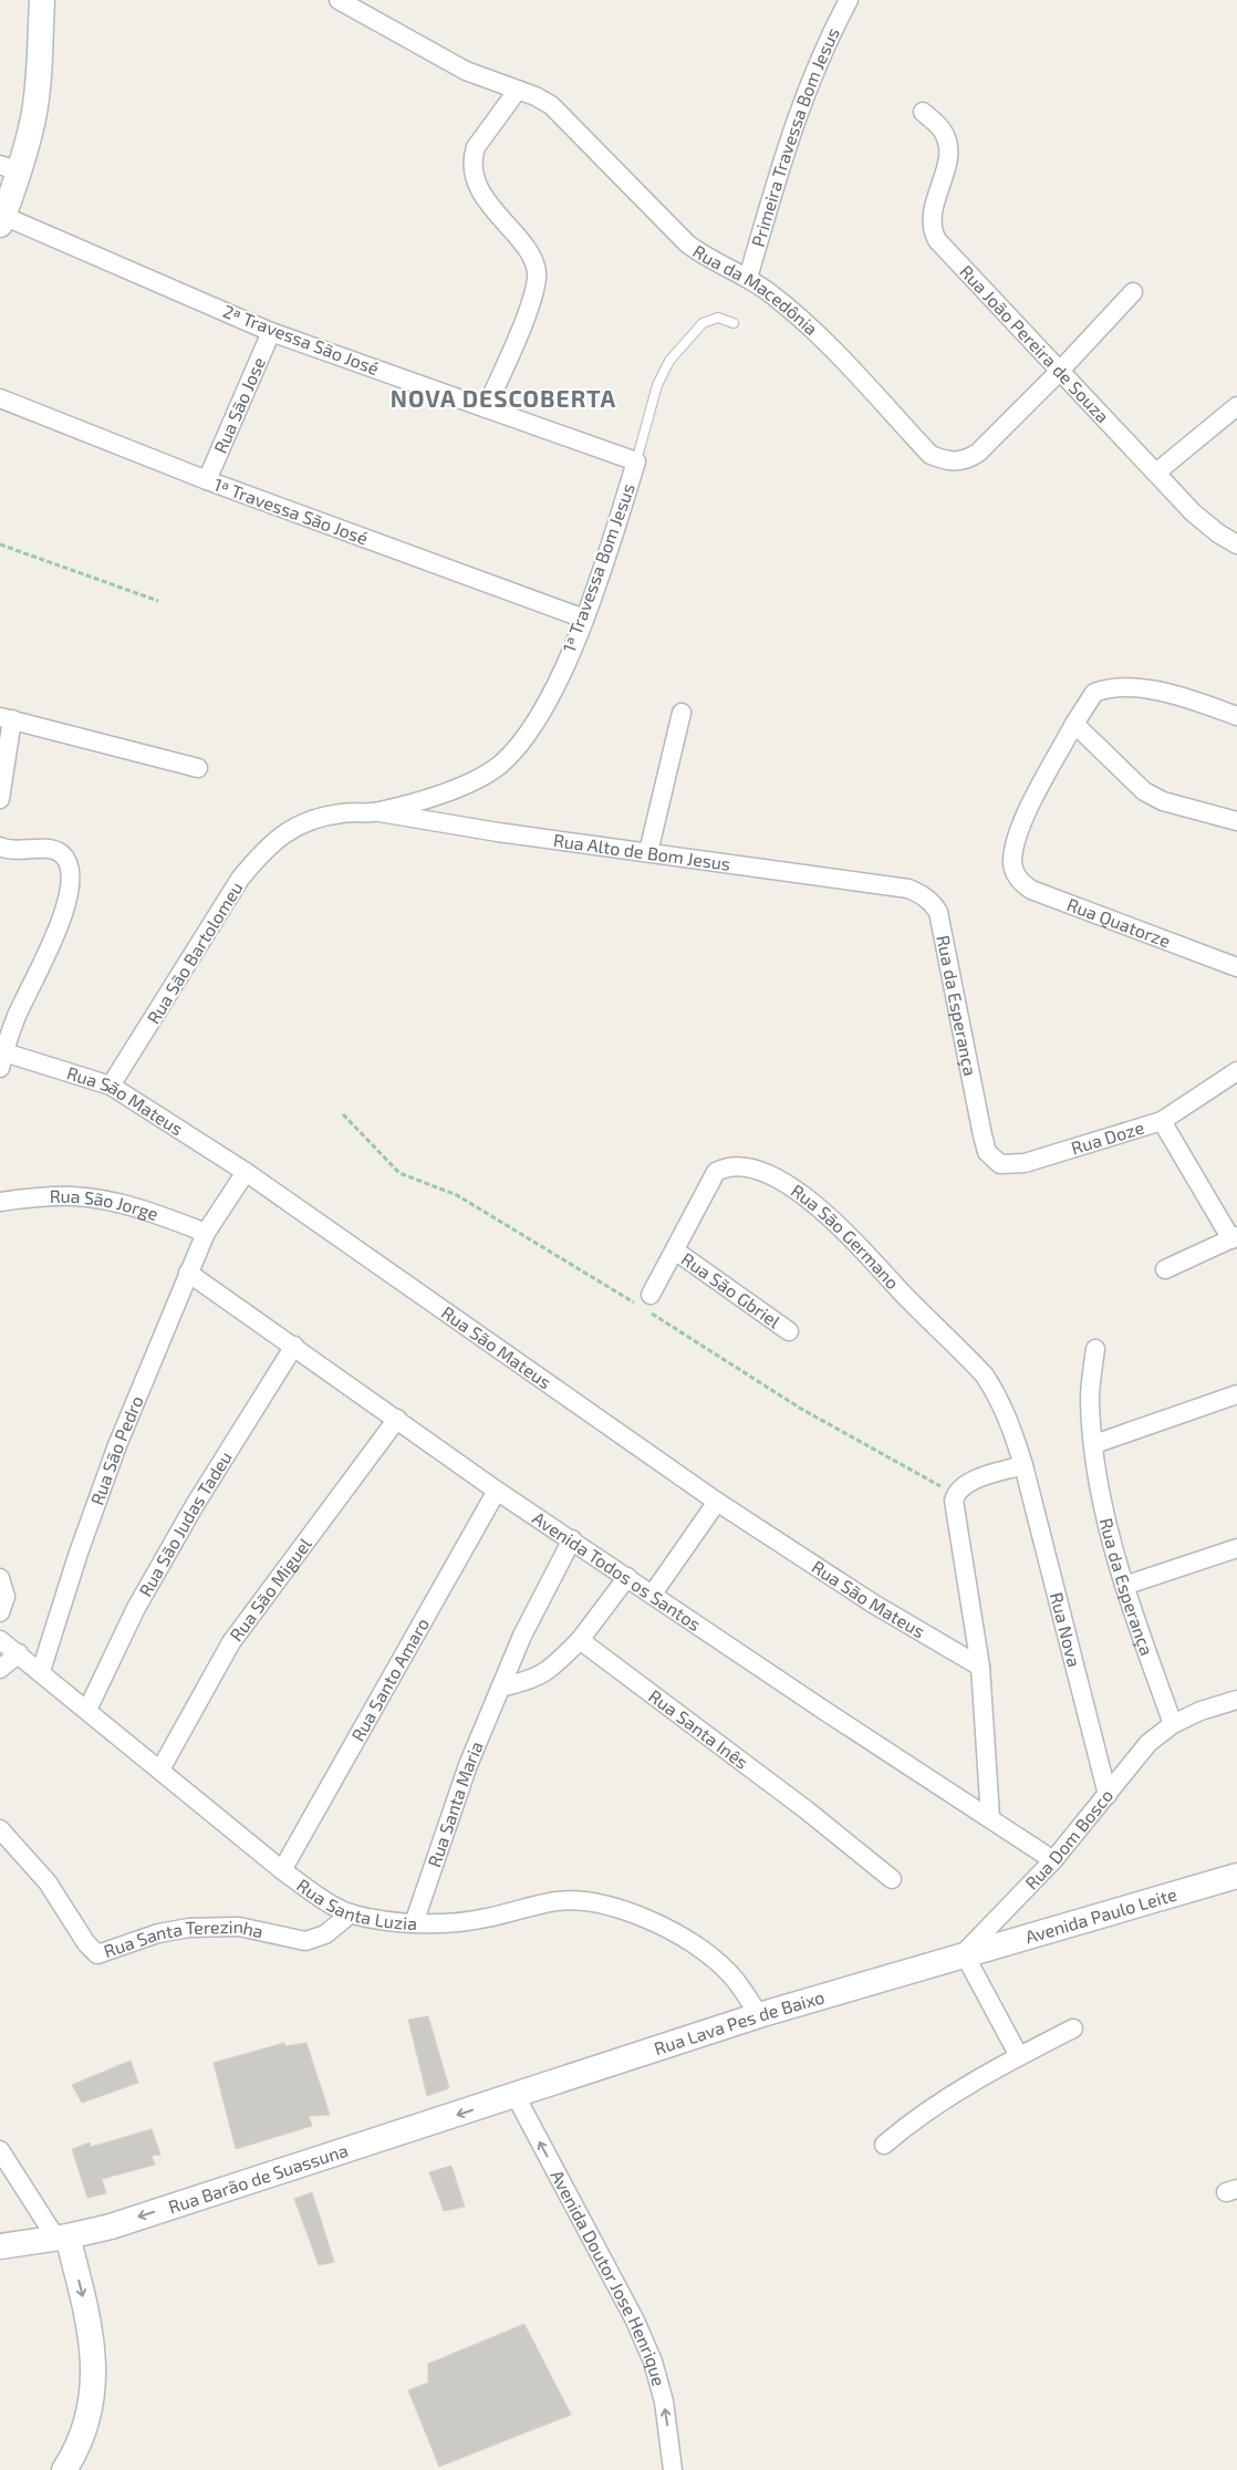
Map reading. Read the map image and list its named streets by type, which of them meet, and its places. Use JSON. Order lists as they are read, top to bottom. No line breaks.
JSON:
{"streets":{"street":["Primeira Travessa Bom Jesus","Rua da Macedônia","2ª Travessa São José","Rua João Pereira de Souza","Rua São Jose","1ª Travessa São José","1ª Travessa Bom Jesus","Rua Alto de Bom Jesus","Rua Quatorze","Rua São Bartolomeu","Rua da Esperança","Rua São Mateus","Rua Doze","Rua São Jorge","Rua São Germano","Rua São Gbriel","Rua São Pedro","Rua São Judas Tadeu","Avenida Todos os Santos","Rua São Miguel","Rua Nova","Rua Santo Amaro","Rua Santa Inês","Rua Santa Maria","Rua Dom Bosco","Rua Santa Luzia","Avenida Paulo Leite","Rua Santa Terezinha","Rua Lava Pes de Baixo","Rua Barão de Suassuna","Avenida Doutor Jose Henrique"]},"crossings":[["Primeira Travessa Bom Jesus","Rua da Macedônia"],["Rua da Macedônia","Rua João Pereira de Souza"],["2ª Travessa São José","Rua São Jose"],["2ª Travessa São José","1ª Travessa Bom Jesus"],["Rua São Jose","1ª Travessa São José"],["1ª Travessa São José","1ª Travessa Bom Jesus"],["1ª Travessa Bom Jesus","Rua Alto de Bom Jesus"],["1ª Travessa Bom Jesus","Rua São Bartolomeu"],["Rua Alto de Bom Jesus","Rua da Esperança"],["Rua São Bartolomeu","Rua São Mateus"],["Rua da Esperança","Rua Doze"],["Rua da Esperança","Rua Dom Bosco"],["Rua São Jorge","Rua São Pedro"],["Rua São Germano","Rua São Gbriel"],["Rua São Germano","Rua Nova"],["Rua São Pedro","Avenida Todos os Santos"],["Rua São Pedro","Rua Santa Luzia"],["Rua São Judas Tadeu","Avenida Todos os Santos"],["Rua São Judas Tadeu","Rua Santa Luzia"],["Avenida Todos os Santos","Rua São Miguel"],["Avenida Todos os Santos","Rua Santo Amaro"],["Avenida Todos os Santos","Rua Santa Maria"],["Avenida Todos os Santos","Rua Dom Bosco"],["Rua São Miguel","Rua Santa Luzia"],["Rua Nova","Rua Dom Bosco"],["Rua Santo Amaro","Rua Santa Luzia"],["Rua Santa Maria","Rua Santa Luzia"],["Rua Dom Bosco","Avenida Paulo Leite"],["Rua Dom Bosco","Rua Lava Pes de Baixo"],["Rua Santa Luzia","Rua Santa Terezinha"],["Rua Santa Luzia","Rua Lava Pes de Baixo"],["Avenida Paulo Leite","Rua Lava Pes de Baixo"],["Rua Lava Pes de Baixo","Rua Barão de Suassuna"],["Rua Lava Pes de Baixo","Avenida Doutor Jose Henrique"],["Rua Barão de Suassuna","Avenida Doutor Jose Henrique"]],"one_way":["Rua Barão de Suassuna","Avenida Doutor Jose Henrique"],"districts":["NOVA DESCOBERTA"]}
